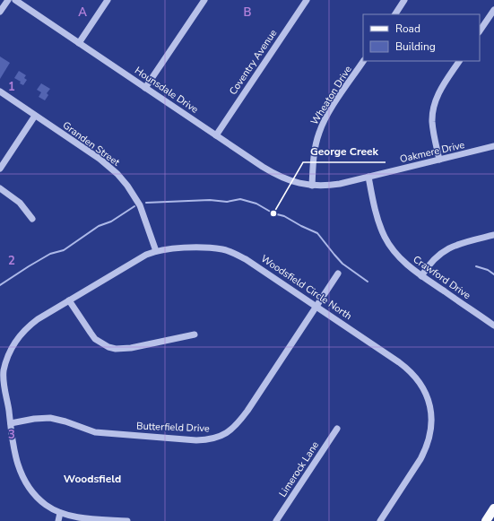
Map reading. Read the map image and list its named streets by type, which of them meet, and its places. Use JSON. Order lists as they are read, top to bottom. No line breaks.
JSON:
{"streets":{"street":["Coventry Avenue","Hounsdale Drive","Wheaton Drive","Granden Street","Oakmere Drive","Crawford Drive","Woodsfield Circle North","Butterfield Drive","Limerock Lane"]},"crossings":[["Coventry Avenue","Hounsdale Drive"],["Hounsdale Drive","Wheaton Drive"],["Hounsdale Drive","Oakmere Drive"],["Wheaton Drive","Oakmere Drive"],["Granden Street","Woodsfield Circle North"],["Oakmere Drive","Crawford Drive"],["Woodsfield Circle North","Butterfield Drive"]],"districts":["Woodsfield"],"places":["George Creek"],"legend":["Road","Building"],"grid":{"columns":["A","B"],"rows":["1","2","3"]}}
